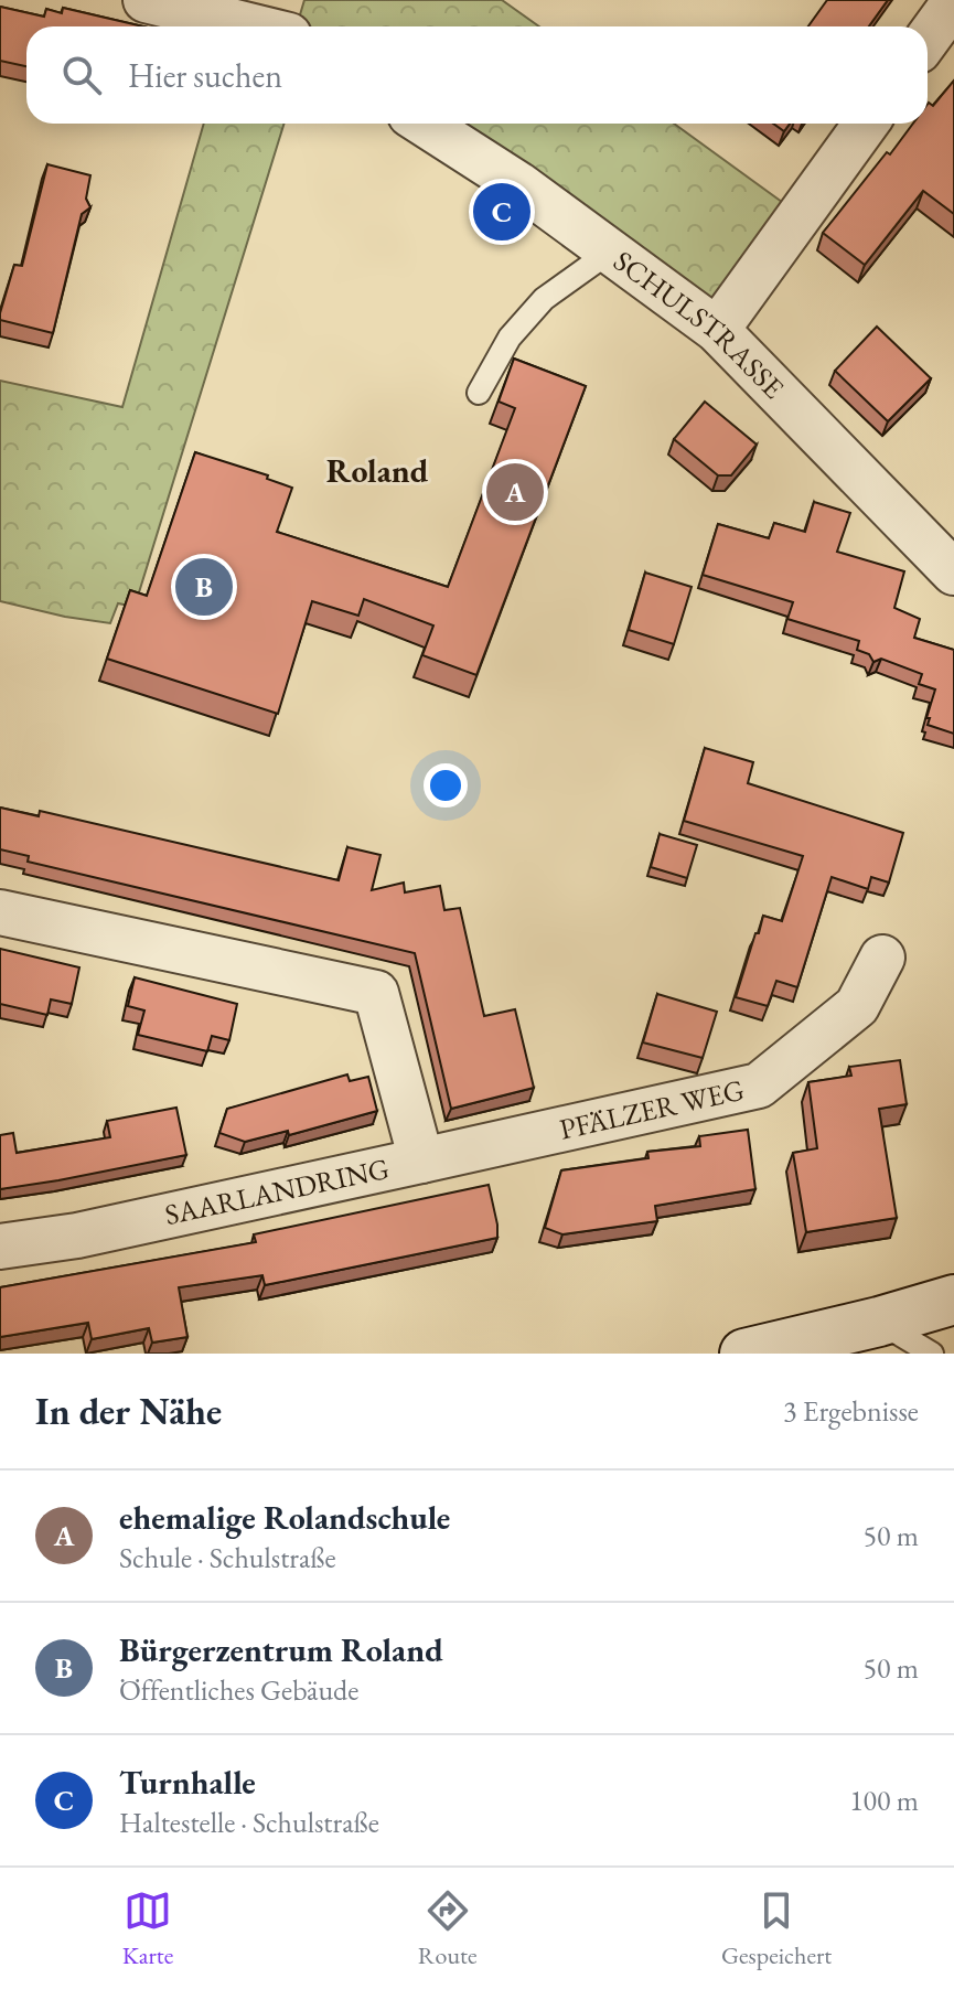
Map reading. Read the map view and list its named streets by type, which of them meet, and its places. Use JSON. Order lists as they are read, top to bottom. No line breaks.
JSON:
{"streets":{"street":["SCHULSTRASSE","PFÄLZER WEG","SAARLANDRING"]},"crossings":[["PFÄLZER WEG","SAARLANDRING"]],"districts":["Roland"],"page":{"search":"Hier suchen","pins":["C","A","B"],"heading":["In der Nähe","3 Ergebnisse"],"list":[{"mark":"A","name":"ehemalige Rolandschule","note":"Schule · Schulstraße","value":"50 m"},{"mark":"B","name":"Bürgerzentrum Roland","note":"Öffentliches Gebäude","value":"50 m"},{"mark":"C","name":"Turnhalle","note":"Haltestelle · Schulstraße","value":"100 m"}],"nav":["Karte","Route","Gespeichert"]}}
